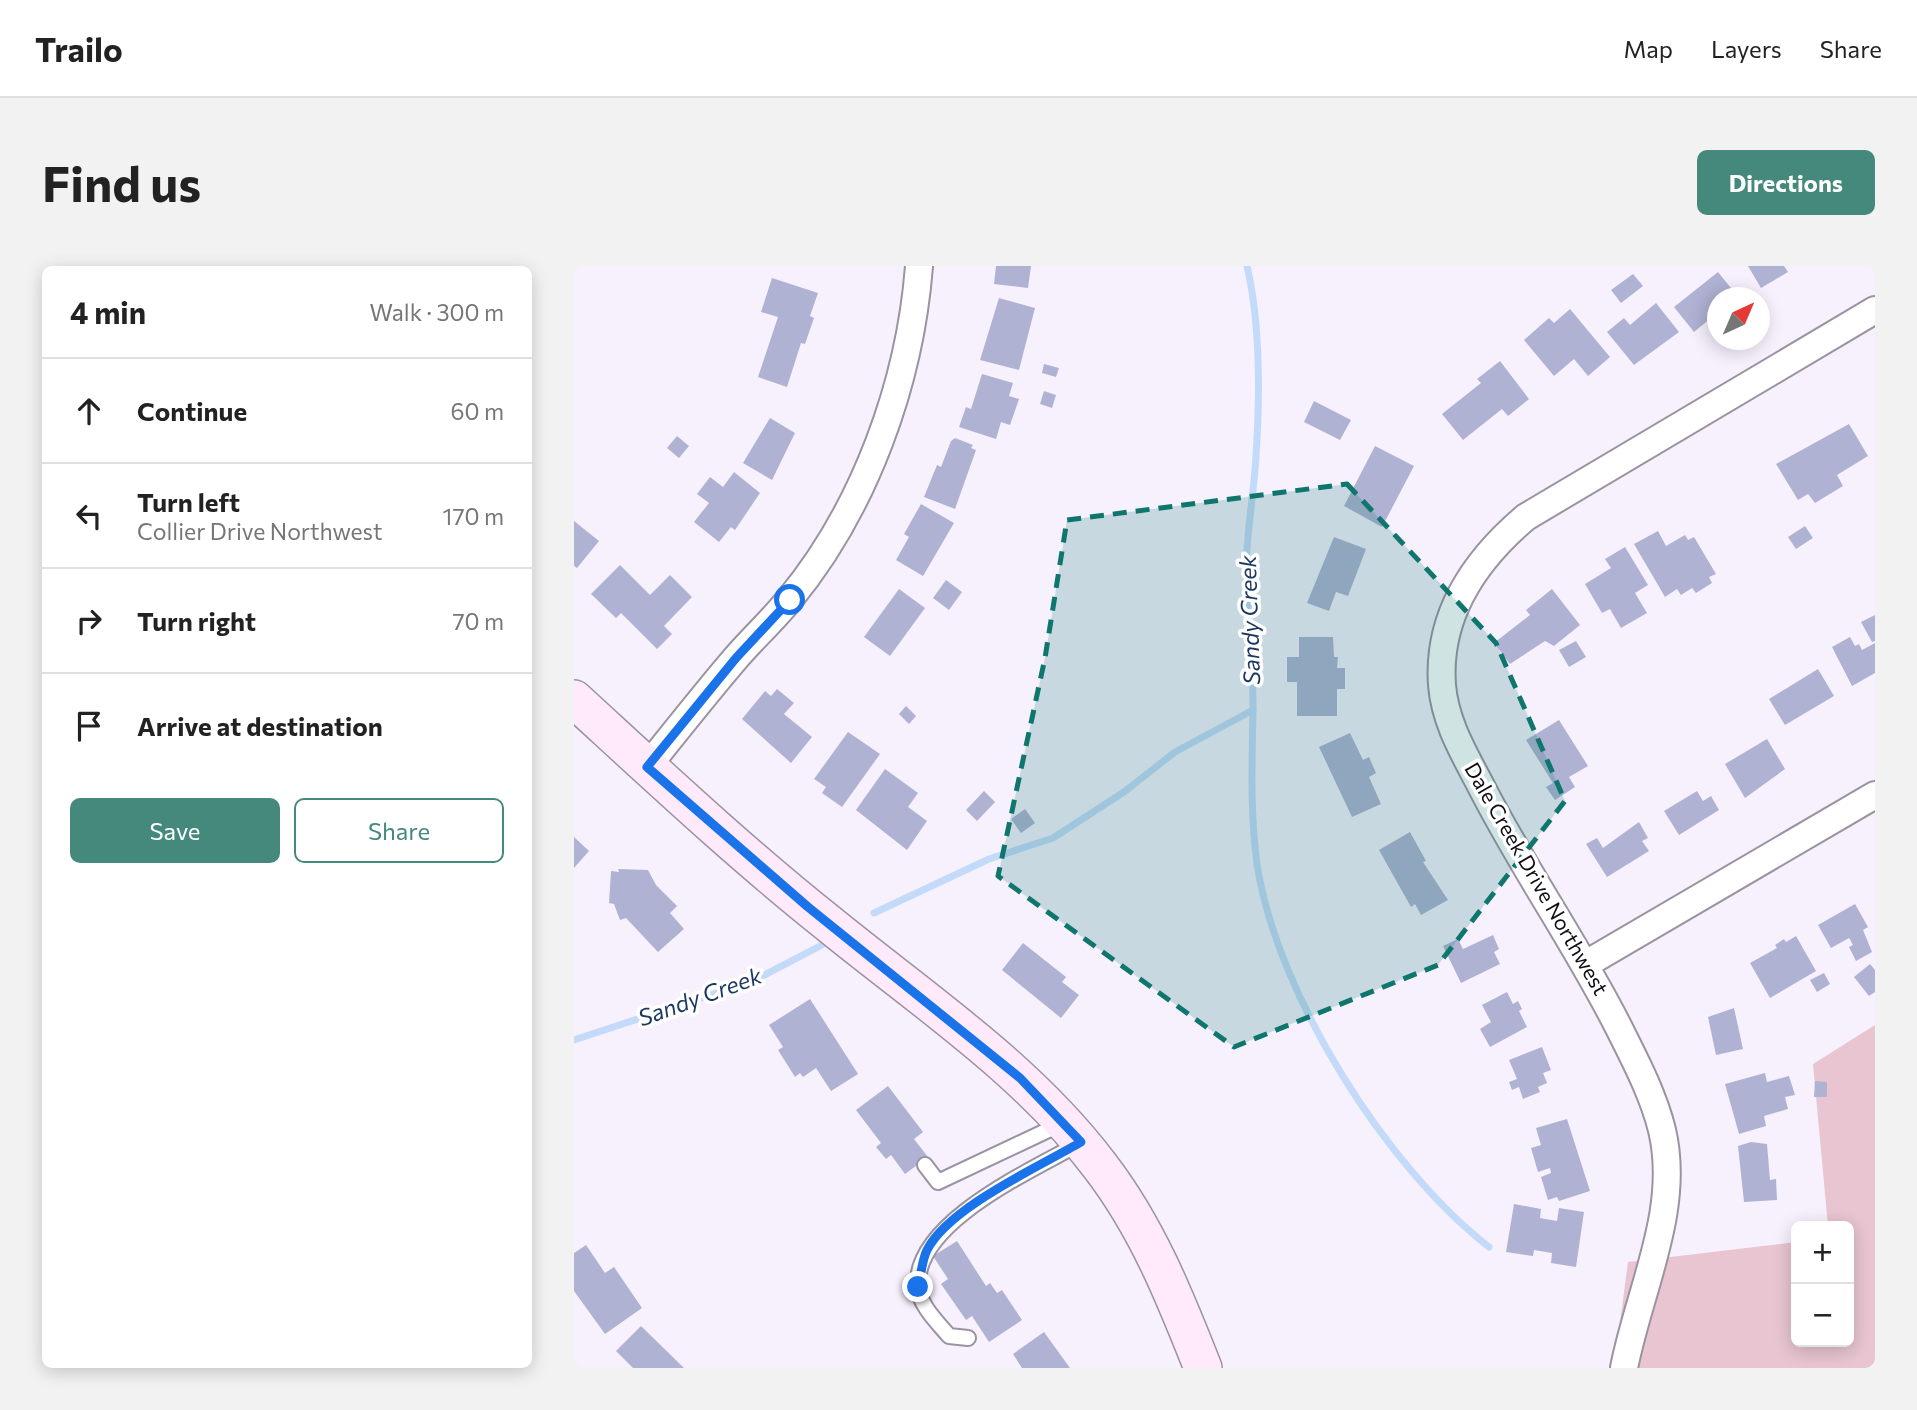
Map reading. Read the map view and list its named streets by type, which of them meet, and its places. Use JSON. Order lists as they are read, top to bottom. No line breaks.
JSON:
{"streets":{"street":["Dale Creek Drive Northwest"]},"water":["Sandy Creek"],"north":"top right","page":{"header":"Trailo","nav":["Map","Layers","Share"],"buttons":["Directions",["Save","Share"]],"title":"Find us","heading":["4 min","Walk · 300 m"],"list":[["Continue","60 m"],["Turn left","Collier Drive Northwest","170 m"],["Turn right","70 m"],"Arrive at destination"],"map_buttons":["+","−"]}}
